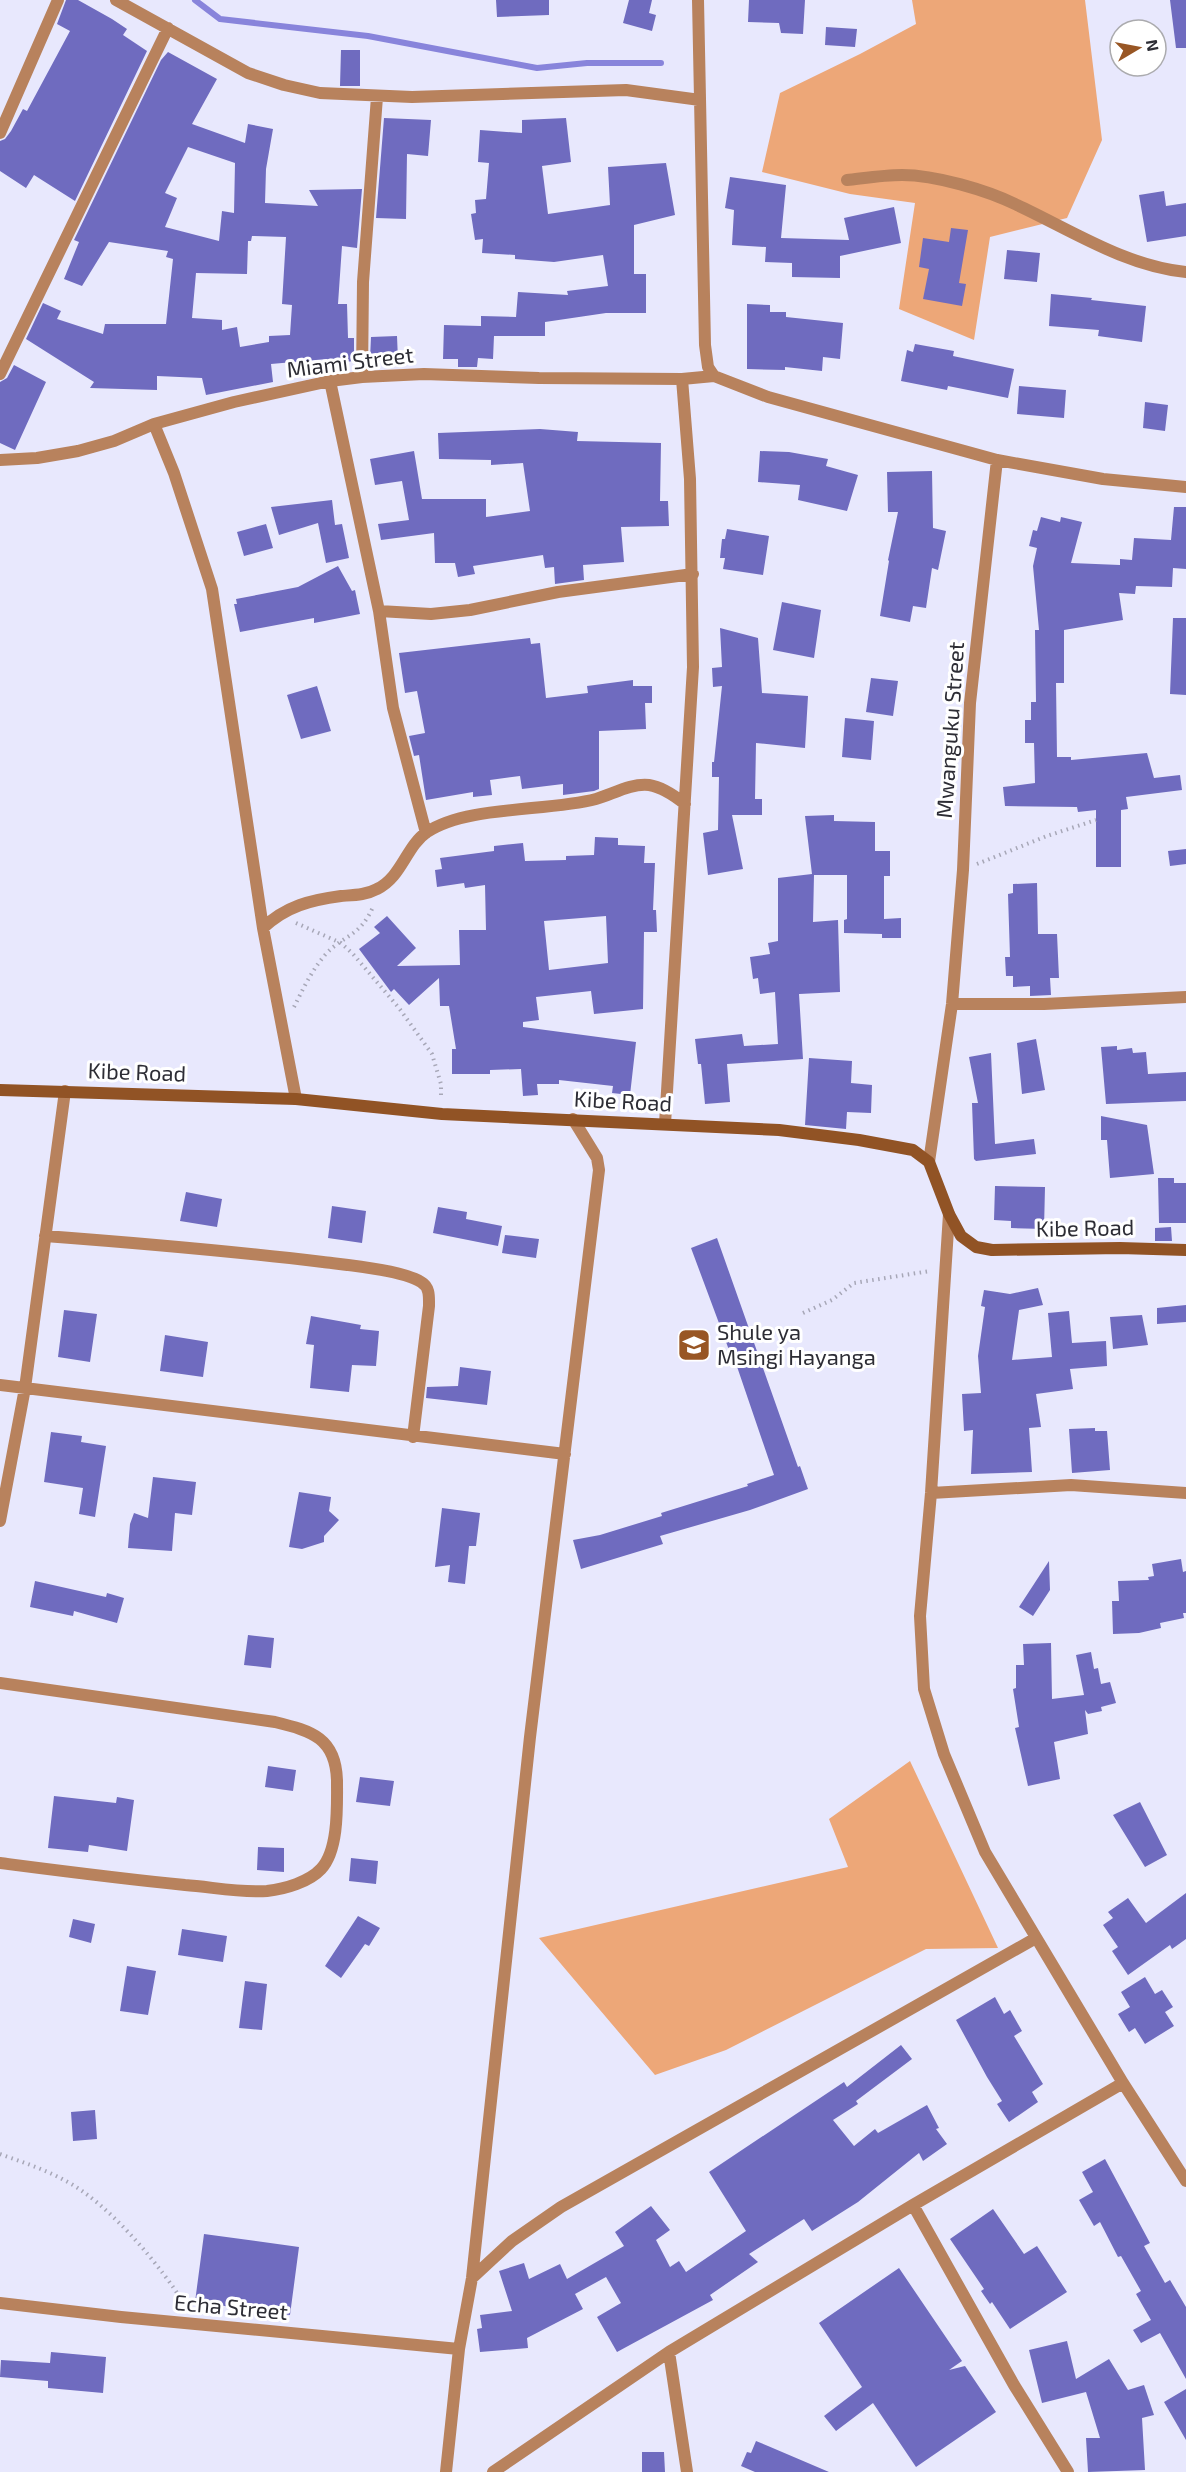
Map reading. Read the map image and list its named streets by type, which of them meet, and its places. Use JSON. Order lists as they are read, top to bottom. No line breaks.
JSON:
{"streets":{"street":["Miami Street","Mwanguku Street","Kibe Road","Echa Street"]},"crossings":[["Mwanguku Street","Kibe Road"]],"places":{"school or university":["Shule ya Msingi Hayanga"]},"north":"right"}
